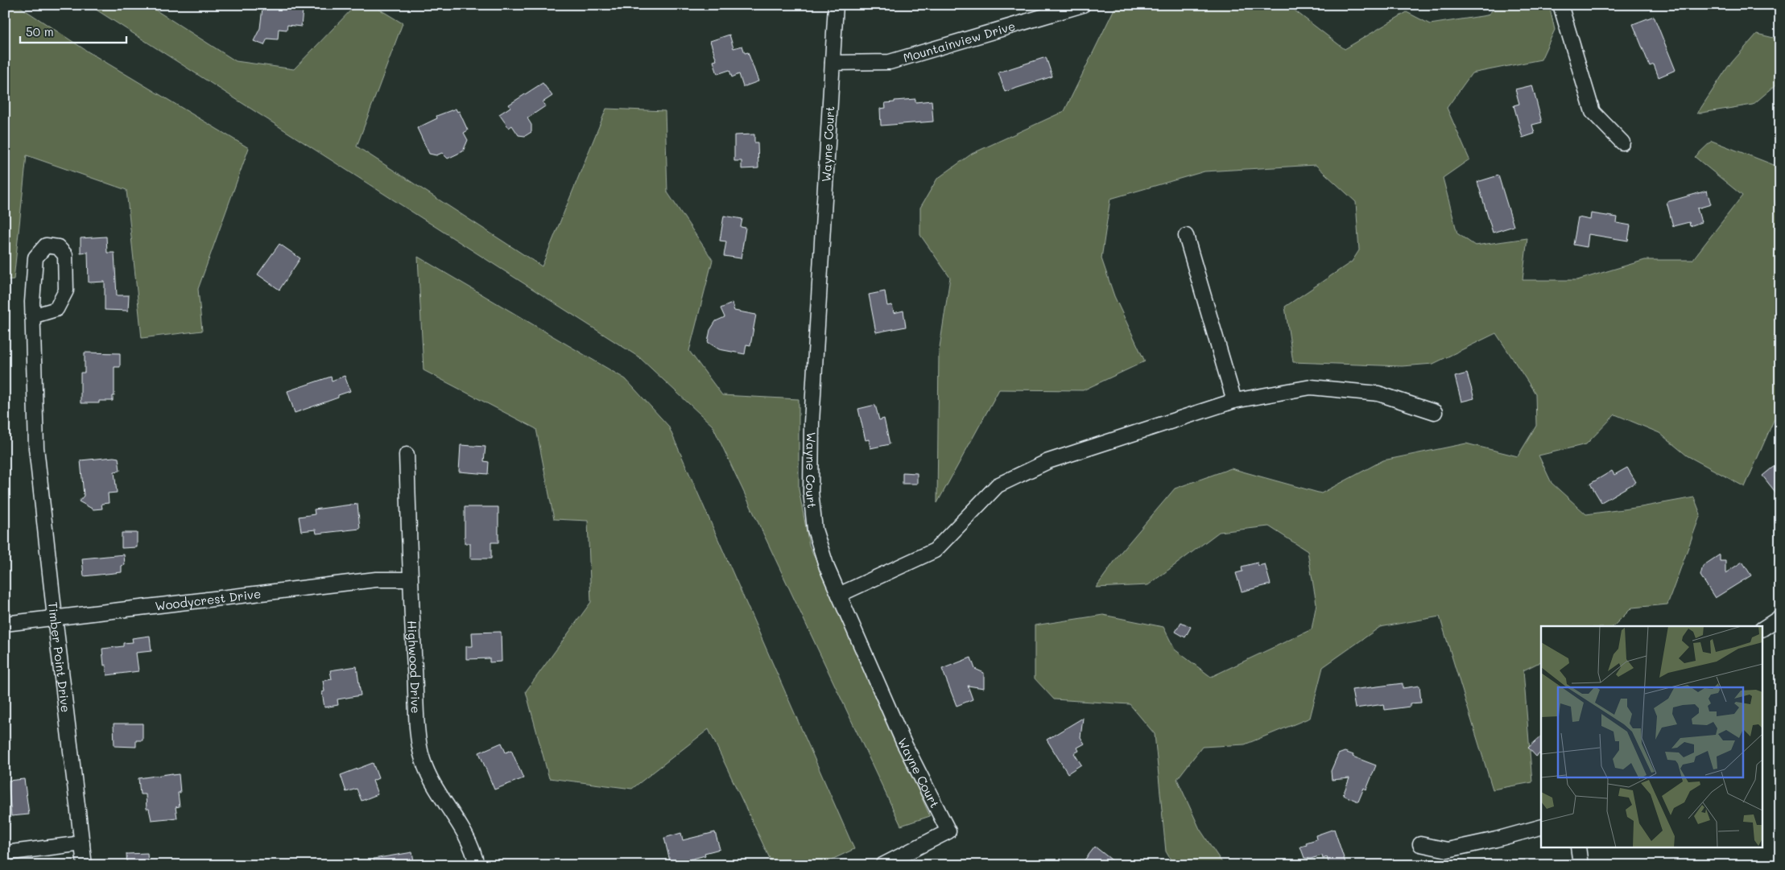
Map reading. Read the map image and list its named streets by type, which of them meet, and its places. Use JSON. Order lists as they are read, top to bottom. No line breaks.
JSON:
{"streets":{"street":["Mountainview Drive","Wayne Court","Woodycrest Drive","Timber Point Drive","Highwood Drive"]},"crossings":[["Mountainview Drive","Wayne Court"],["Woodycrest Drive","Timber Point Drive"],["Woodycrest Drive","Highwood Drive"]],"scale_bar":"50 m"}
